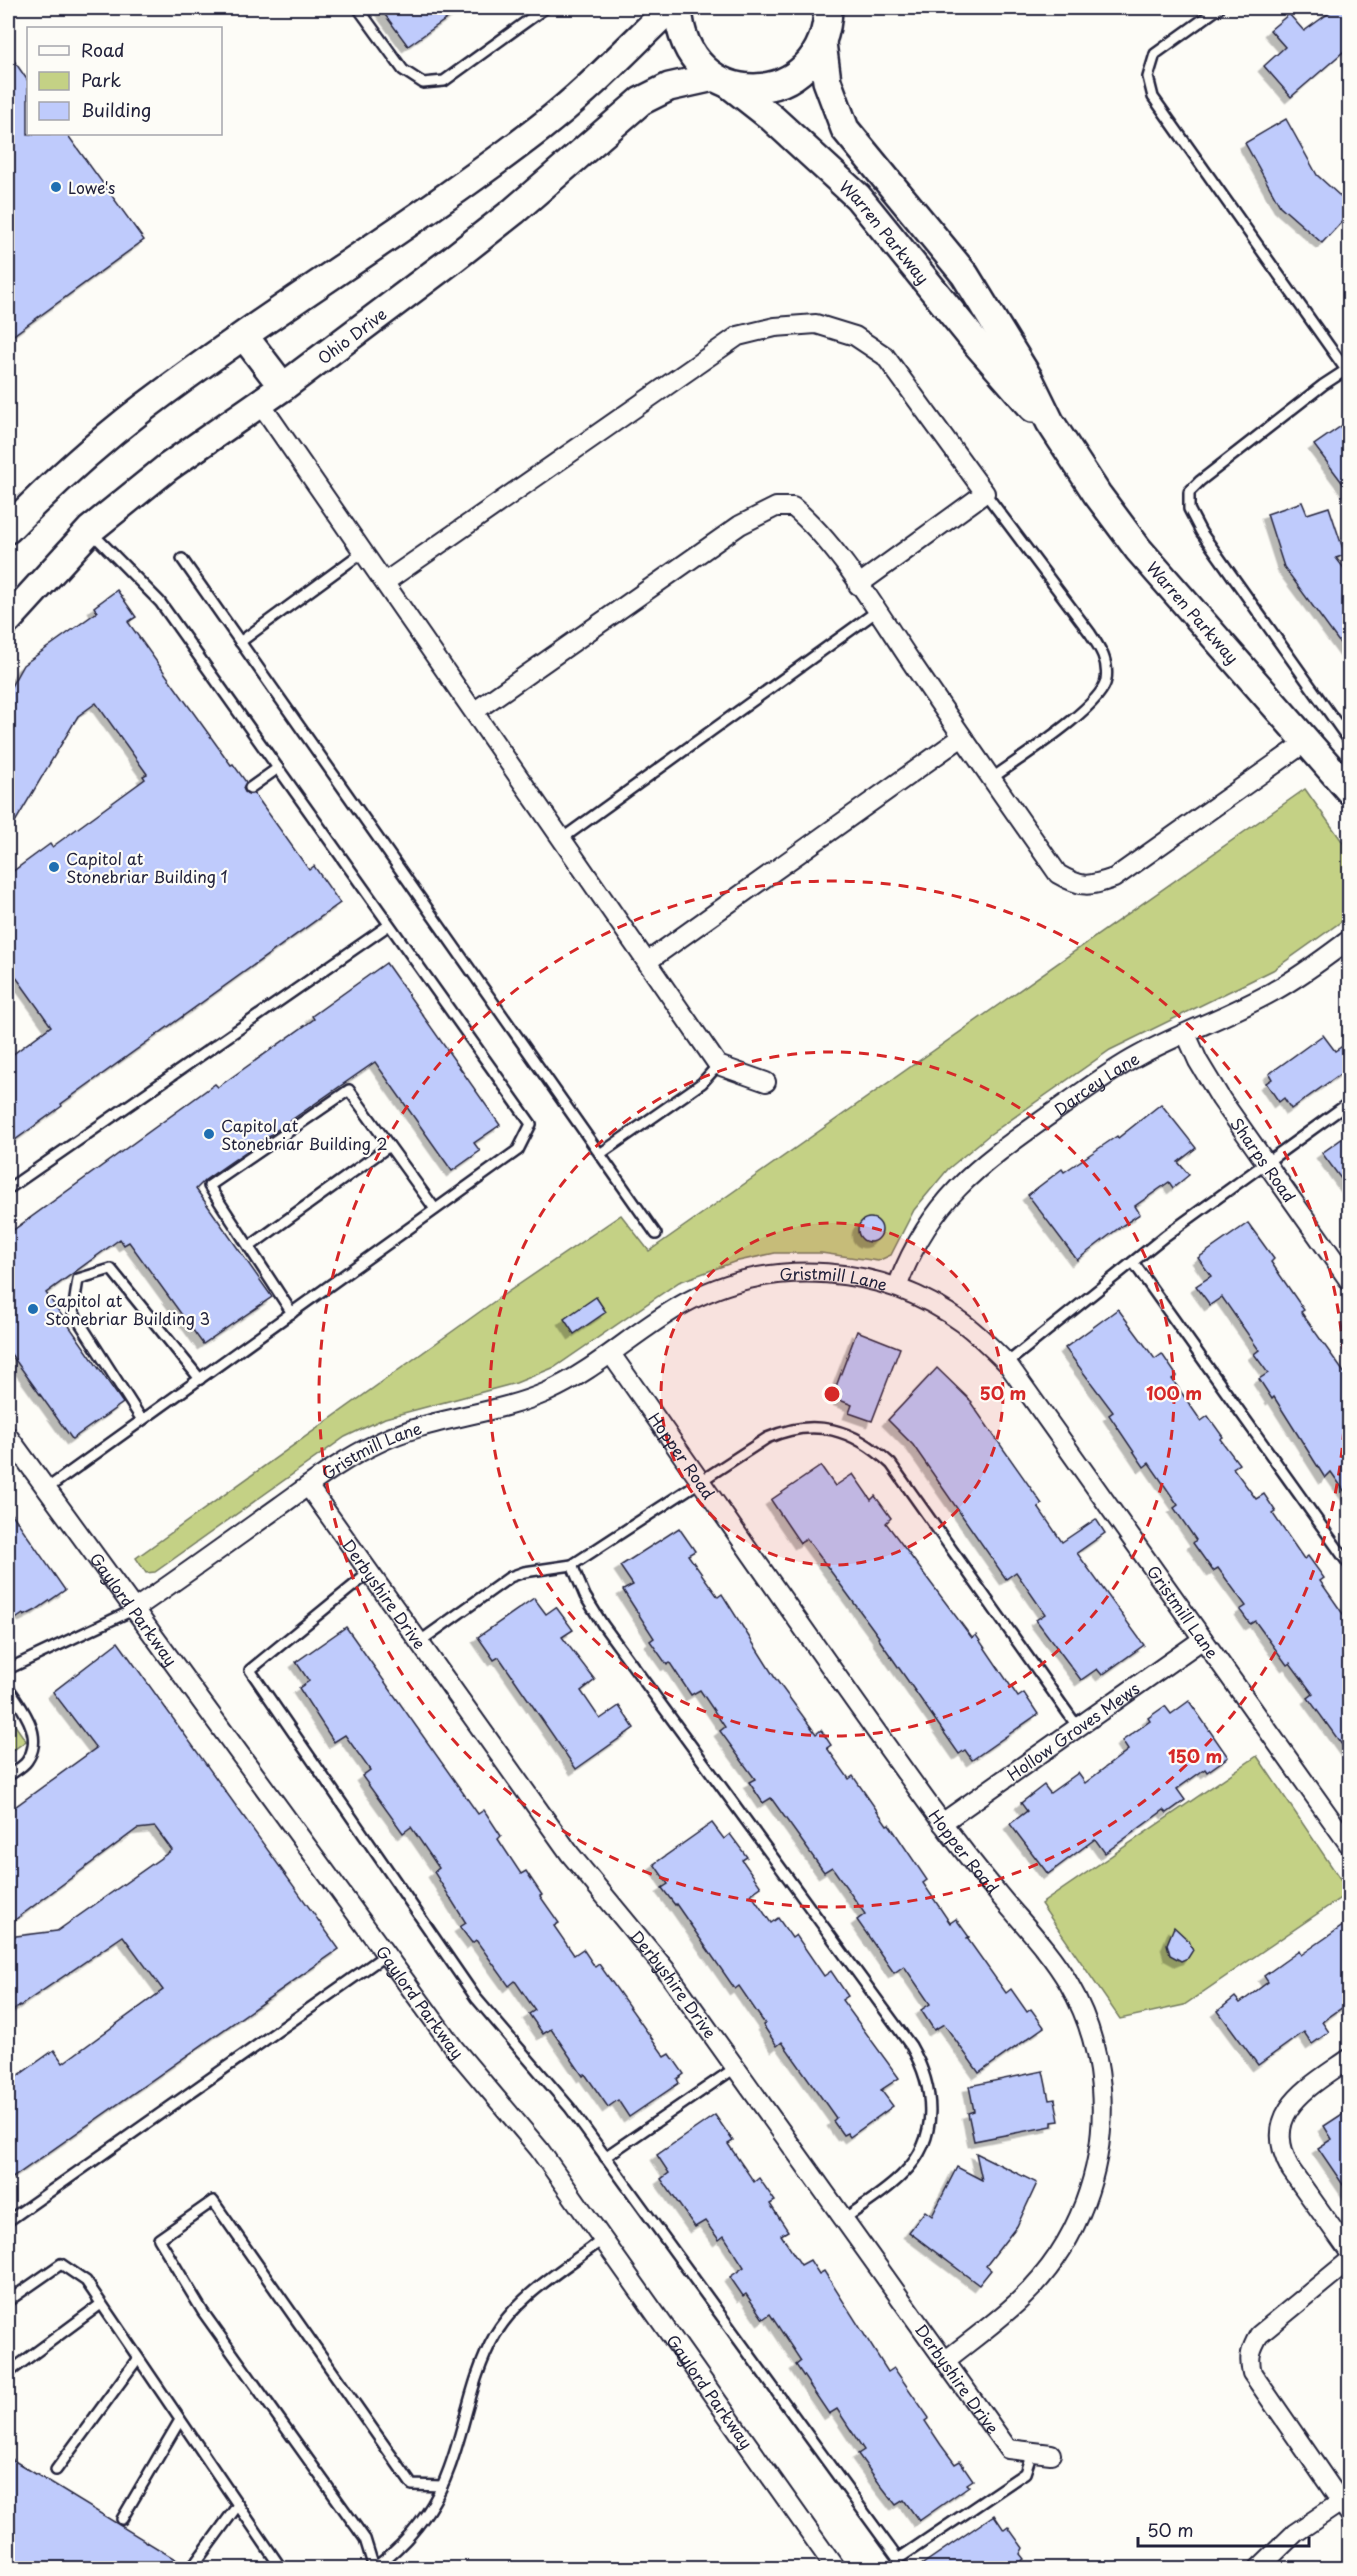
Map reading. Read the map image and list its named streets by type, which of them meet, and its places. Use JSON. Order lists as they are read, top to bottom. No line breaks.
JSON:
{"streets":{"main road":["Warren Parkway","Ohio Drive"],"street":["Darcey Lane","Sharps Road","Gristmill Lane","Hopper Road","Derbyshire Drive","Gaylord Parkway","Hollow Groves Mews"]},"crossings":[["Warren Parkway","Ohio Drive"],["Darcey Lane","Sharps Road"],["Darcey Lane","Gristmill Lane"],["Gristmill Lane","Hopper Road"],["Gristmill Lane","Derbyshire Drive"],["Gristmill Lane","Gaylord Parkway"],["Gristmill Lane","Hollow Groves Mews"],["Hopper Road","Derbyshire Drive"],["Hopper Road","Hollow Groves Mews"]],"places":["Lowe's","Capitol at Stonebriar Building 1","Capitol at Stonebriar Building 2","Capitol at Stonebriar Building 3"],"legend":["Road","Park","Building"],"scale_bar":"50 m","rings":["50 m","100 m","150 m"]}
